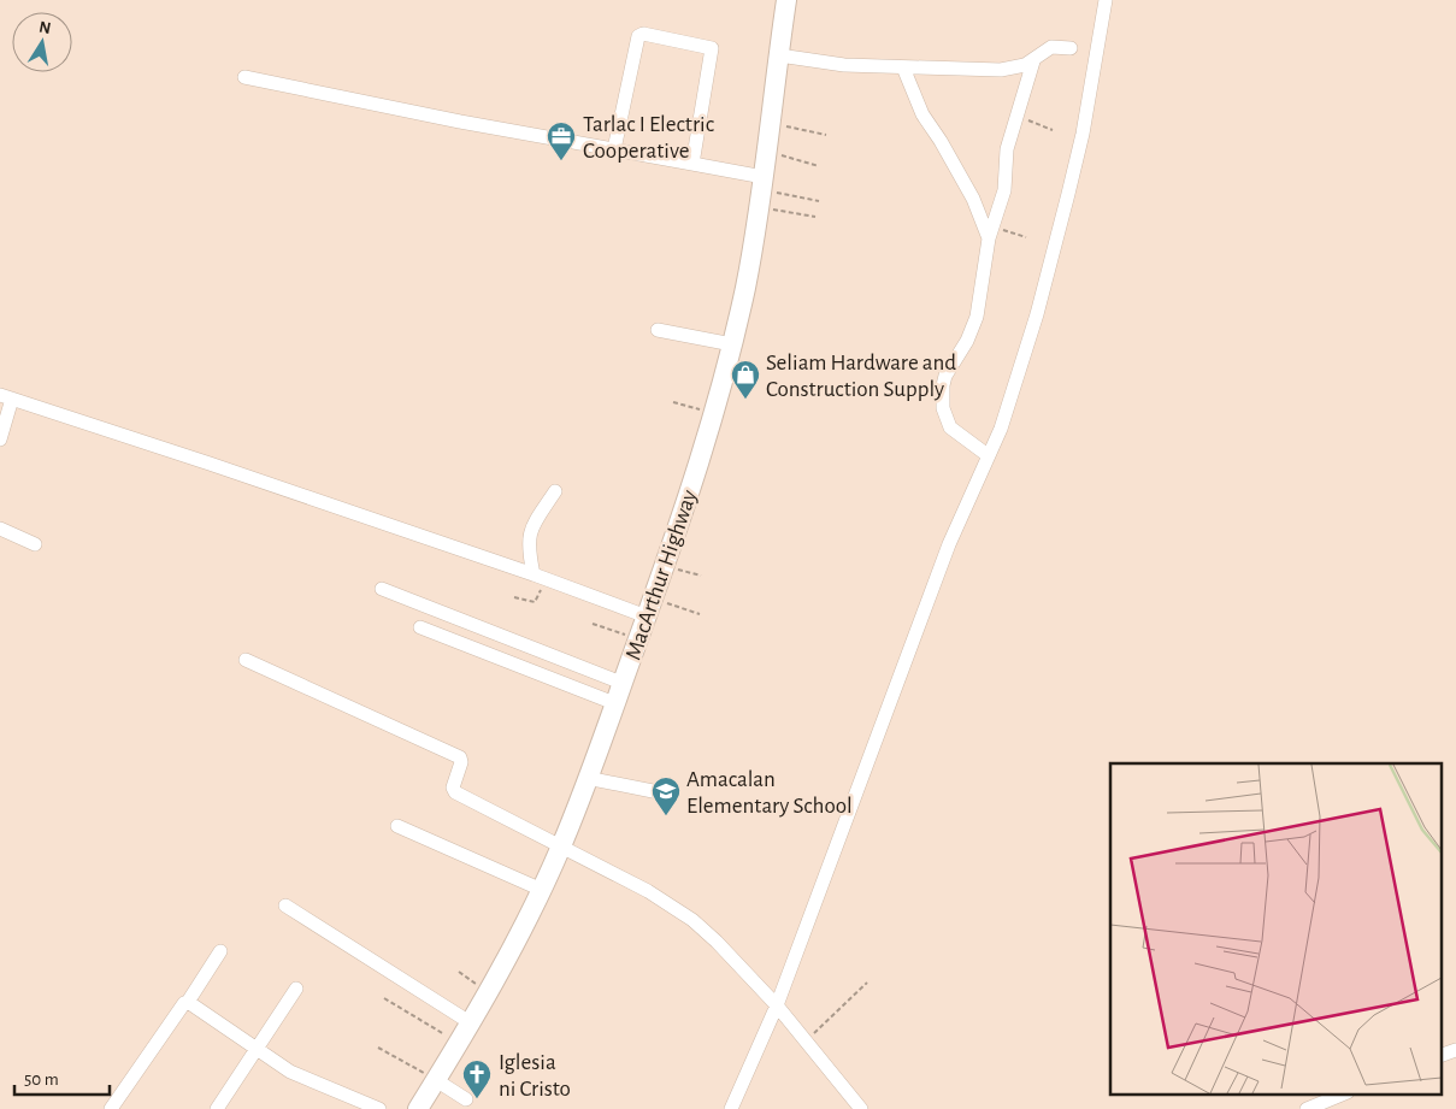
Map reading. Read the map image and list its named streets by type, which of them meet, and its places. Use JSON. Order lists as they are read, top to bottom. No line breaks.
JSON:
{"streets":{"highway":["MacArthur Highway"]},"places":{"office":["Tarlac I Electric Cooperative"],"shop":["Seliam Hardware and Construction Supply"],"school or university":["Amacalan Elementary School"],"church":["Iglesia ni Cristo"]},"scale_bar":"50 m","north":"top"}
